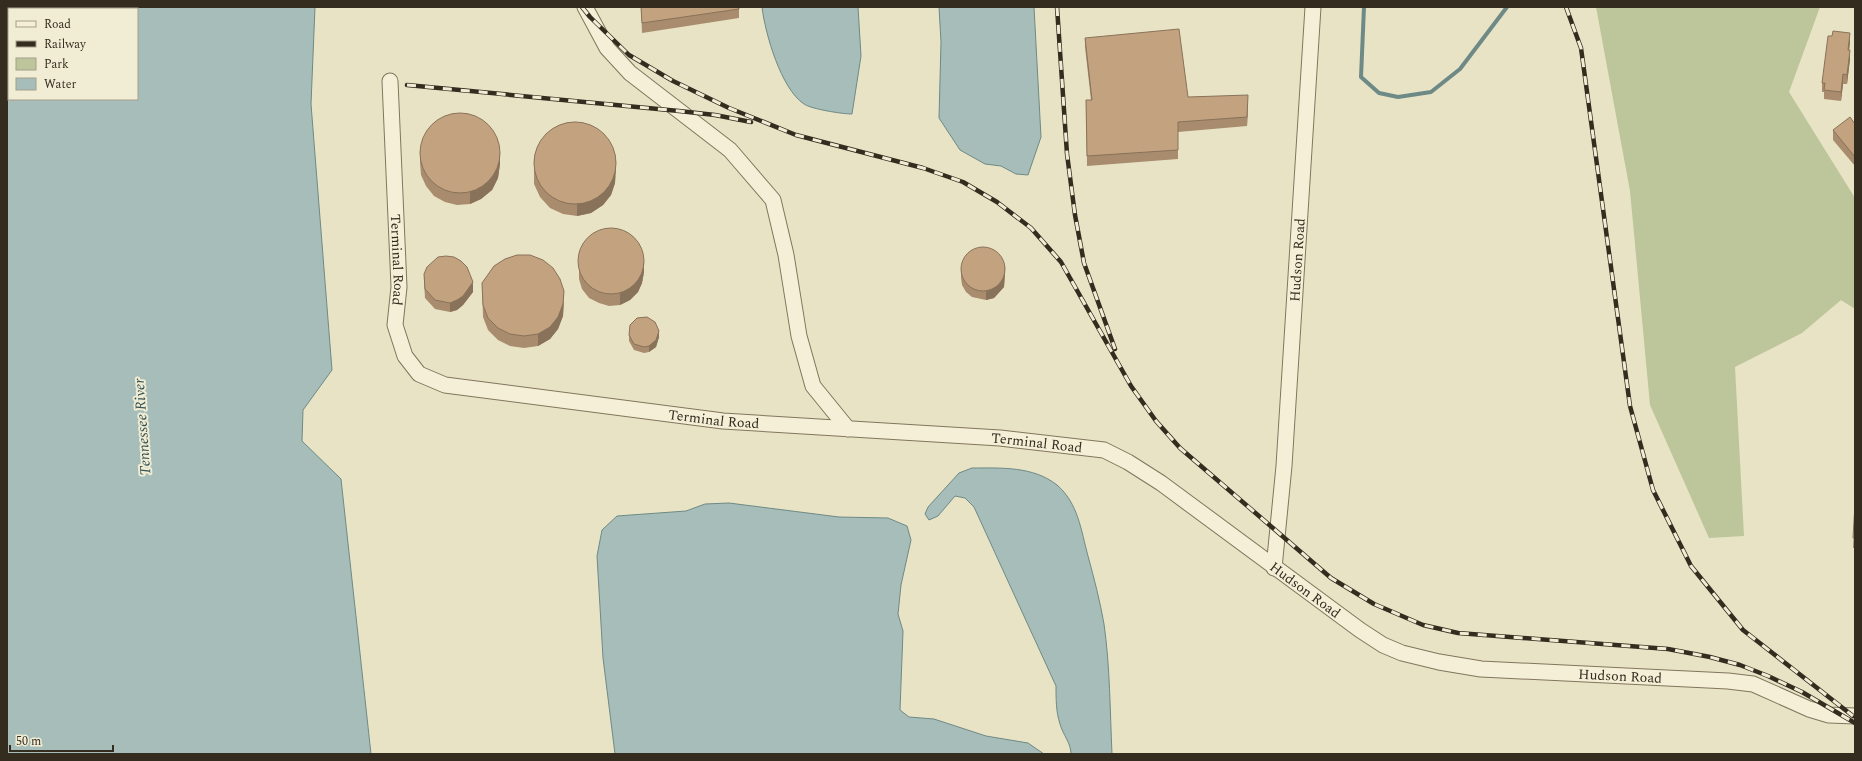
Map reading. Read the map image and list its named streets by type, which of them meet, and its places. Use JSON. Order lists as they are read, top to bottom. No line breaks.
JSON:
{"streets":{"street":["Terminal Road","Hudson Road"]},"crossings":[["Terminal Road","Hudson Road"]],"water":["Tennessee River"],"legend":["Road","Railway","Park","Water"],"scale_bar":"50 m"}
